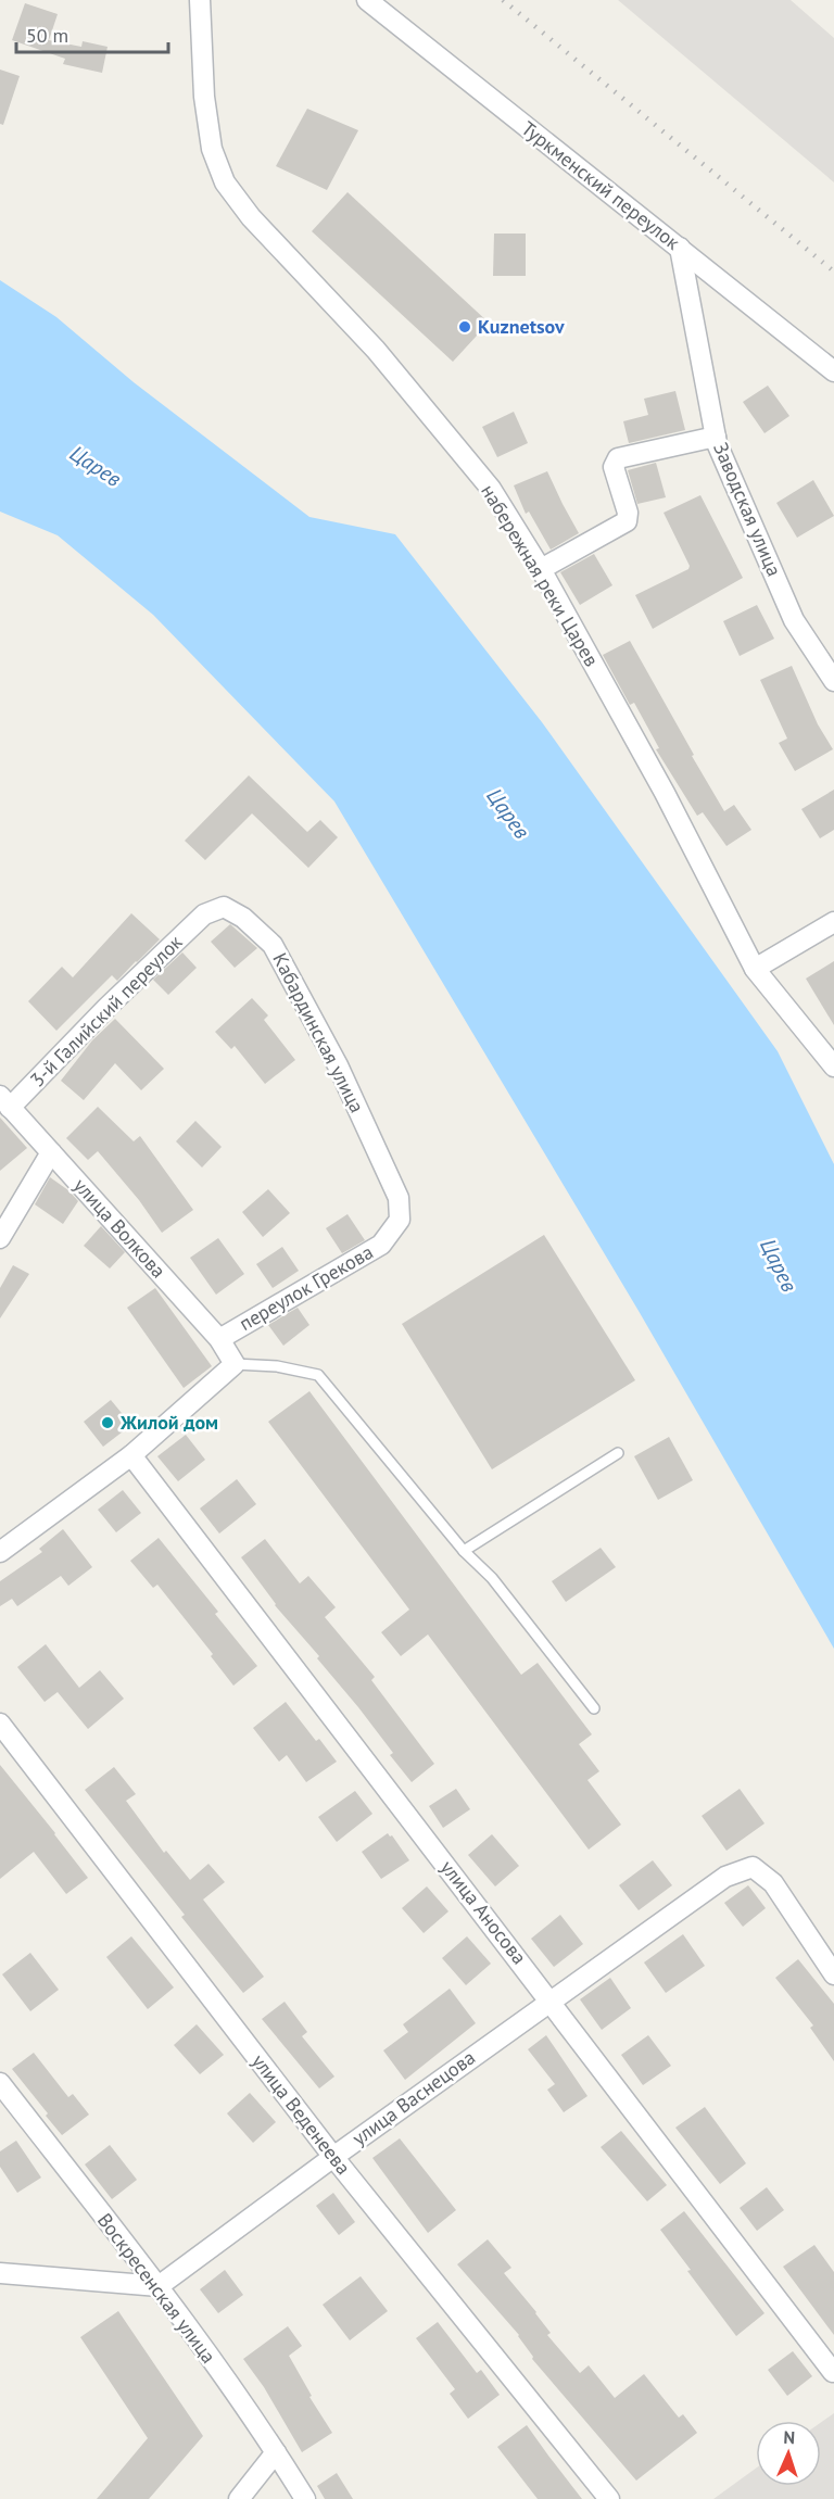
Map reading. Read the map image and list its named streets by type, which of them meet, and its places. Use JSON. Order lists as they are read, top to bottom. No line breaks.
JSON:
{"streets":{"street":["Туркменский переулок","Заводская улица","набережная реки Царев","3-й Галийский переулок","Кабардинская улица","улица Волкова","переулок Грекова","улица Аносова","улица Васнецова","улица Веденеева","Воскресенская улица"]},"crossings":[["Туркменский переулок","Заводская улица"],["3-й Галийский переулок","Кабардинская улица"],["3-й Галийский переулок","улица Волкова"],["Кабардинская улица","переулок Грекова"],["улица Волкова","переулок Грекова"],["улица Аносова","улица Васнецова"],["улица Васнецова","улица Веденеева"],["улица Васнецова","Воскресенская улица"]],"water":["Царев"],"places":["Kuznetsov","Жилой дом"],"scale_bar":"50 m","north":"top"}
